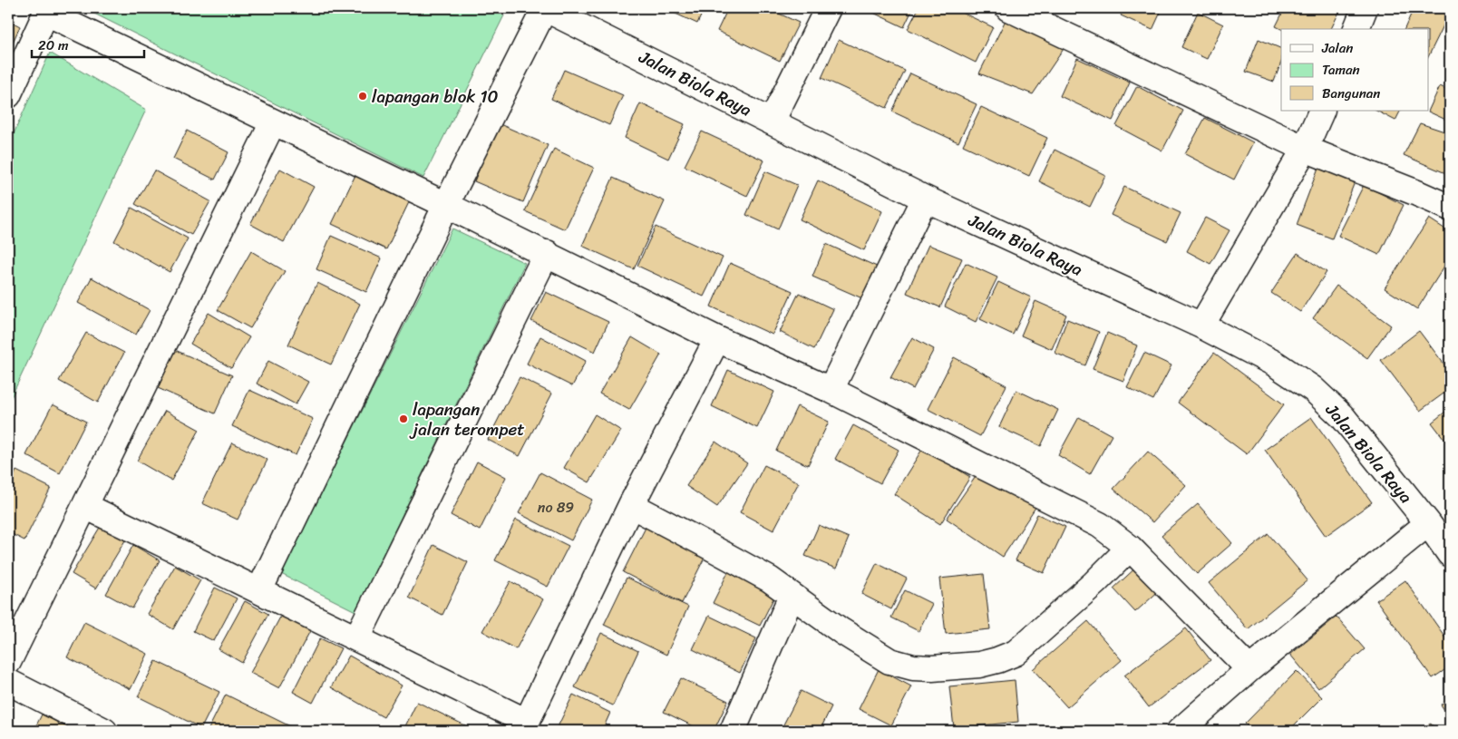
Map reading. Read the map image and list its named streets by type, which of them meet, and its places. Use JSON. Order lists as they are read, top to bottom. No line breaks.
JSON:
{"streets":{"street":["Jalan Biola Raya"]},"places":["lapangan blok 10","lapangan jalan terompet"],"house_numbers":["no 89"],"legend":["Jalan","Taman","Bangunan"],"scale_bar":"20 m"}
